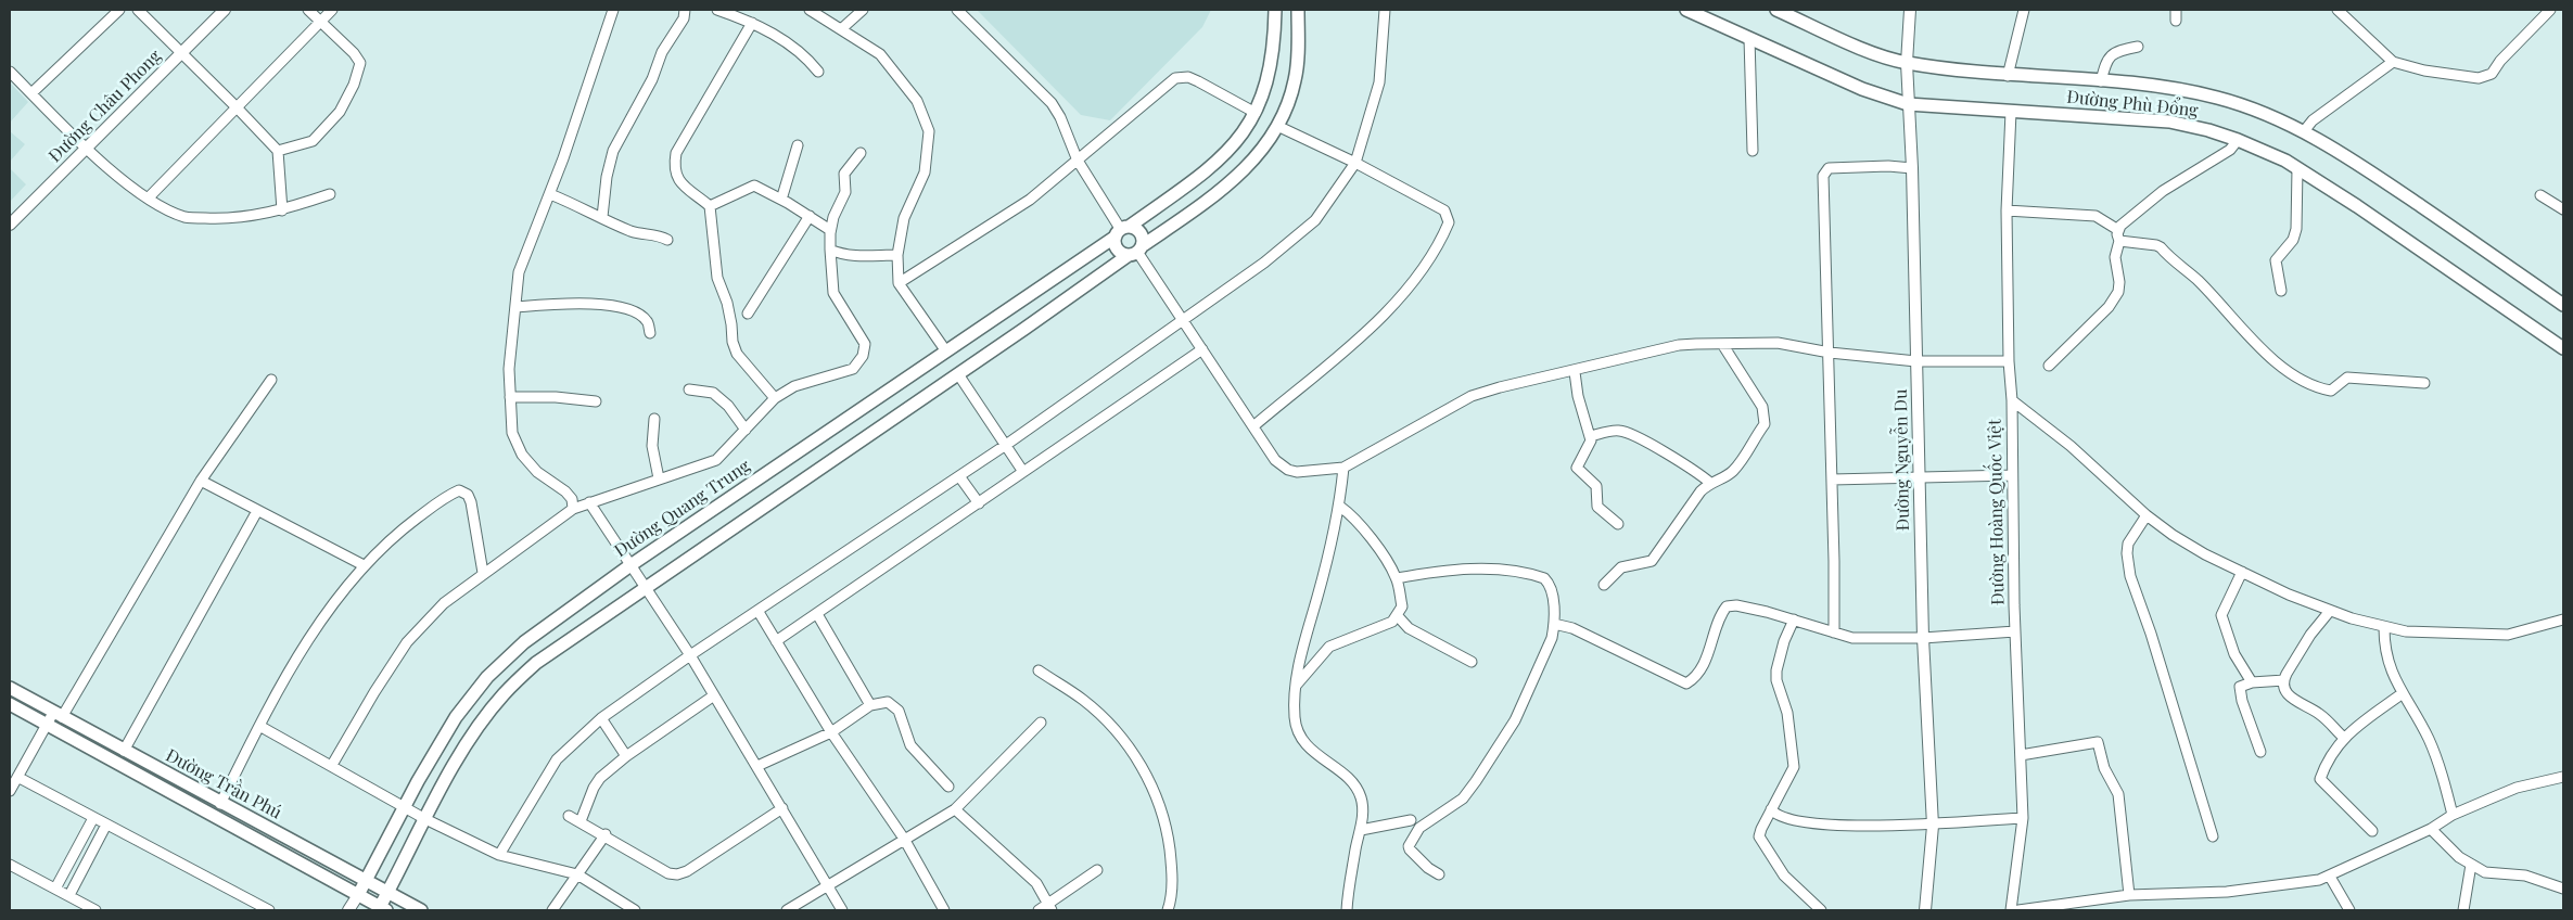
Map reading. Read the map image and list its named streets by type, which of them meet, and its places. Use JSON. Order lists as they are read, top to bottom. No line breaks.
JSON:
{"streets":{"main road":["Đường Phù Đổng","Đường Quang Trung","Đường Trần Phú"],"street":["Đường Châu Phong","Đường Nguyễn Du","Đường Hoàng Quốc Việt"]},"crossings":[["Đường Phù Đổng","Đường Nguyễn Du"],["Đường Phù Đổng","Đường Hoàng Quốc Việt"],["Đường Quang Trung","Đường Trần Phú"]]}
